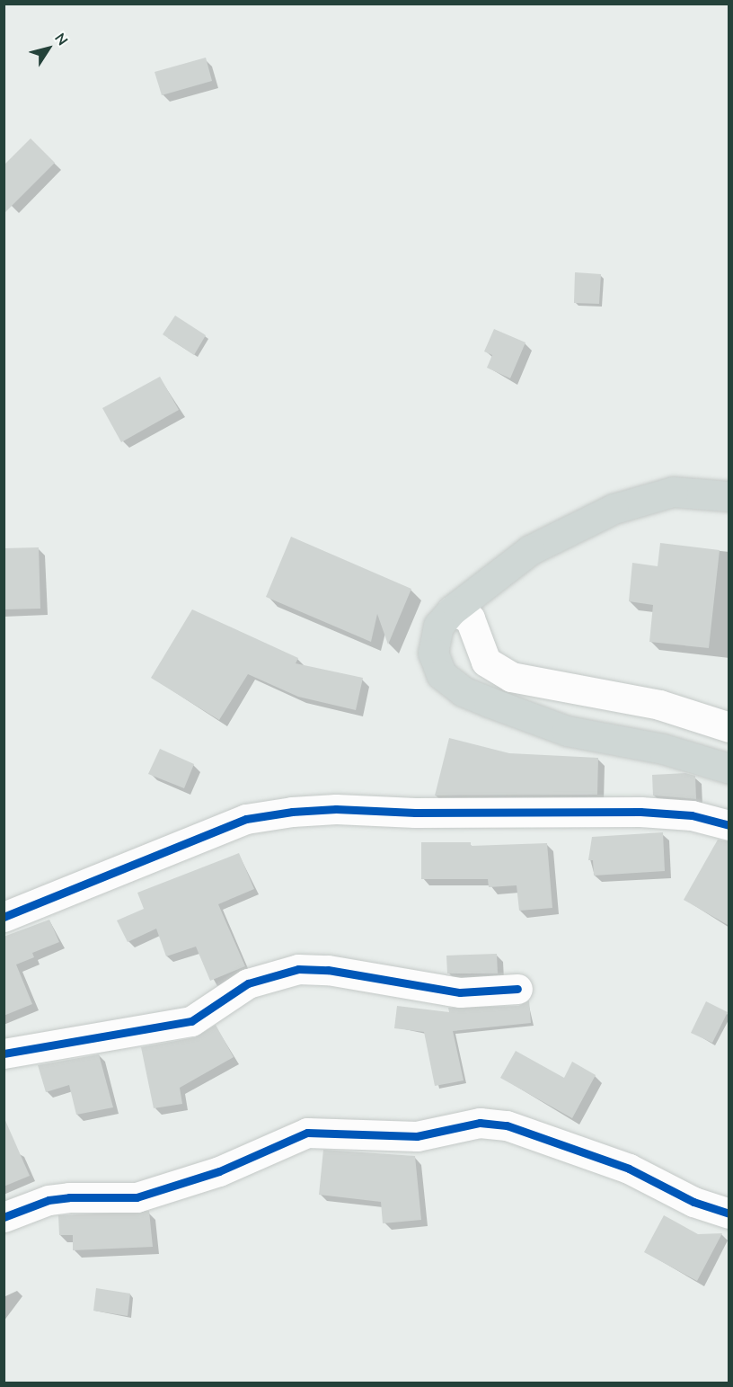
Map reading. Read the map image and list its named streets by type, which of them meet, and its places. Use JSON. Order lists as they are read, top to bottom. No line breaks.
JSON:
{"north":"top right"}
